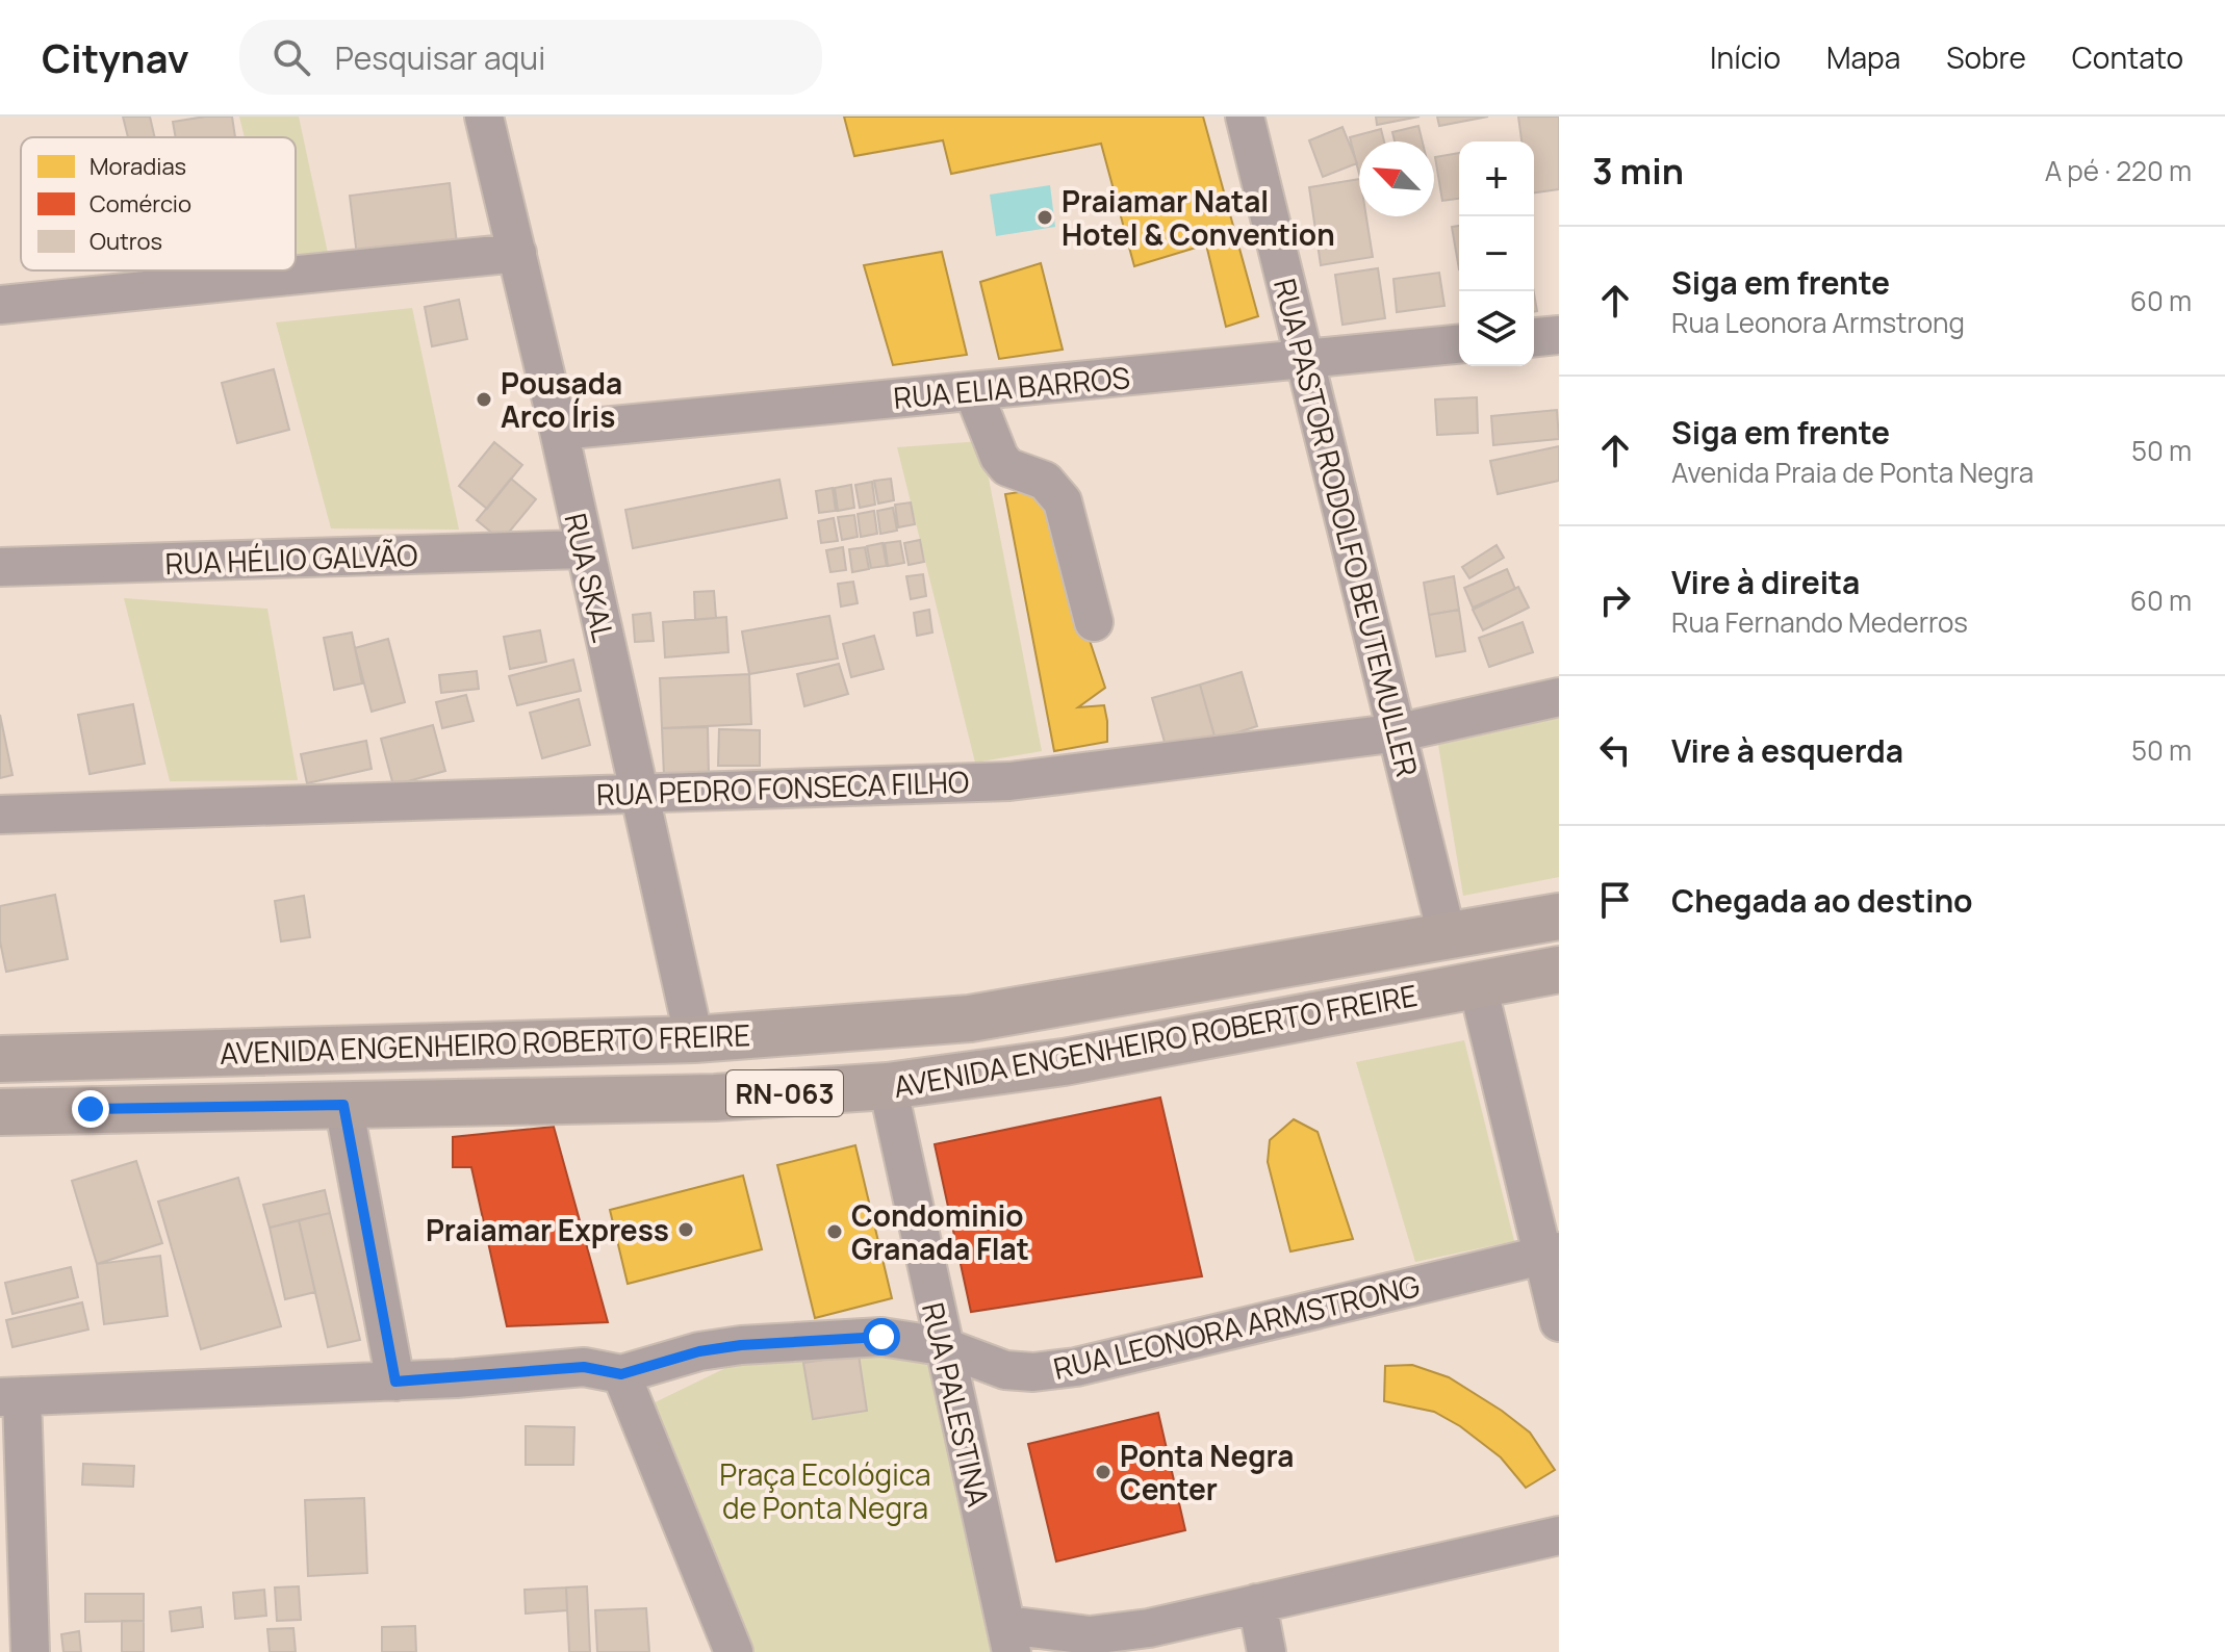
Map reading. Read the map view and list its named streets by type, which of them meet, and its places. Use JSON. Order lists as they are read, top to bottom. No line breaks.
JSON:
{"streets":{"main road":["AVENIDA ENGENHEIRO ROBERTO FREIRE","RN-063"],"street":["RUA ELIA BARROS","RUA PASTOR RODOLFO BEUTEMULLER","RUA HÉLIO GALVÃO","RUA SKAL","RUA PEDRO FONSECA FILHO","RUA LEONORA ARMSTRONG","RUA PALESTINA"]},"crossings":[["RUA ELIA BARROS","RUA PASTOR RODOLFO BEUTEMULLER"],["RUA ELIA BARROS","RUA SKAL"],["RUA PASTOR RODOLFO BEUTEMULLER","RUA PEDRO FONSECA FILHO"],["RUA PASTOR RODOLFO BEUTEMULLER","AVENIDA ENGENHEIRO ROBERTO FREIRE"],["RUA HÉLIO GALVÃO","RUA SKAL"],["RUA SKAL","RUA PEDRO FONSECA FILHO"],["RUA SKAL","AVENIDA ENGENHEIRO ROBERTO FREIRE"],["AVENIDA ENGENHEIRO ROBERTO FREIRE","RUA PALESTINA"],["RUA LEONORA ARMSTRONG","RUA PALESTINA"]],"parks":["Praça Ecológica de Ponta Negra"],"places":["Praiamar Natal Hotel & Convention","Pousada Arco Íris","Praiamar Express","Condominio Granada Flat","Ponta Negra Center"],"legend":["Moradias","Comércio","Outros"],"north":"top left","page":{"header":"Citynav","search":"Pesquisar aqui","nav":["Início","Mapa","Sobre","Contato"],"heading":["3 min","A pé · 220 m"],"map_buttons":["+","−"],"list":[["Siga em frente","Rua Leonora Armstrong","60 m"],["Siga em frente","Avenida Praia de Ponta Negra","50 m"],["Vire à direita","Rua Fernando Mederros","60 m"],["Vire à esquerda","50 m"],"Chegada ao destino"]}}
